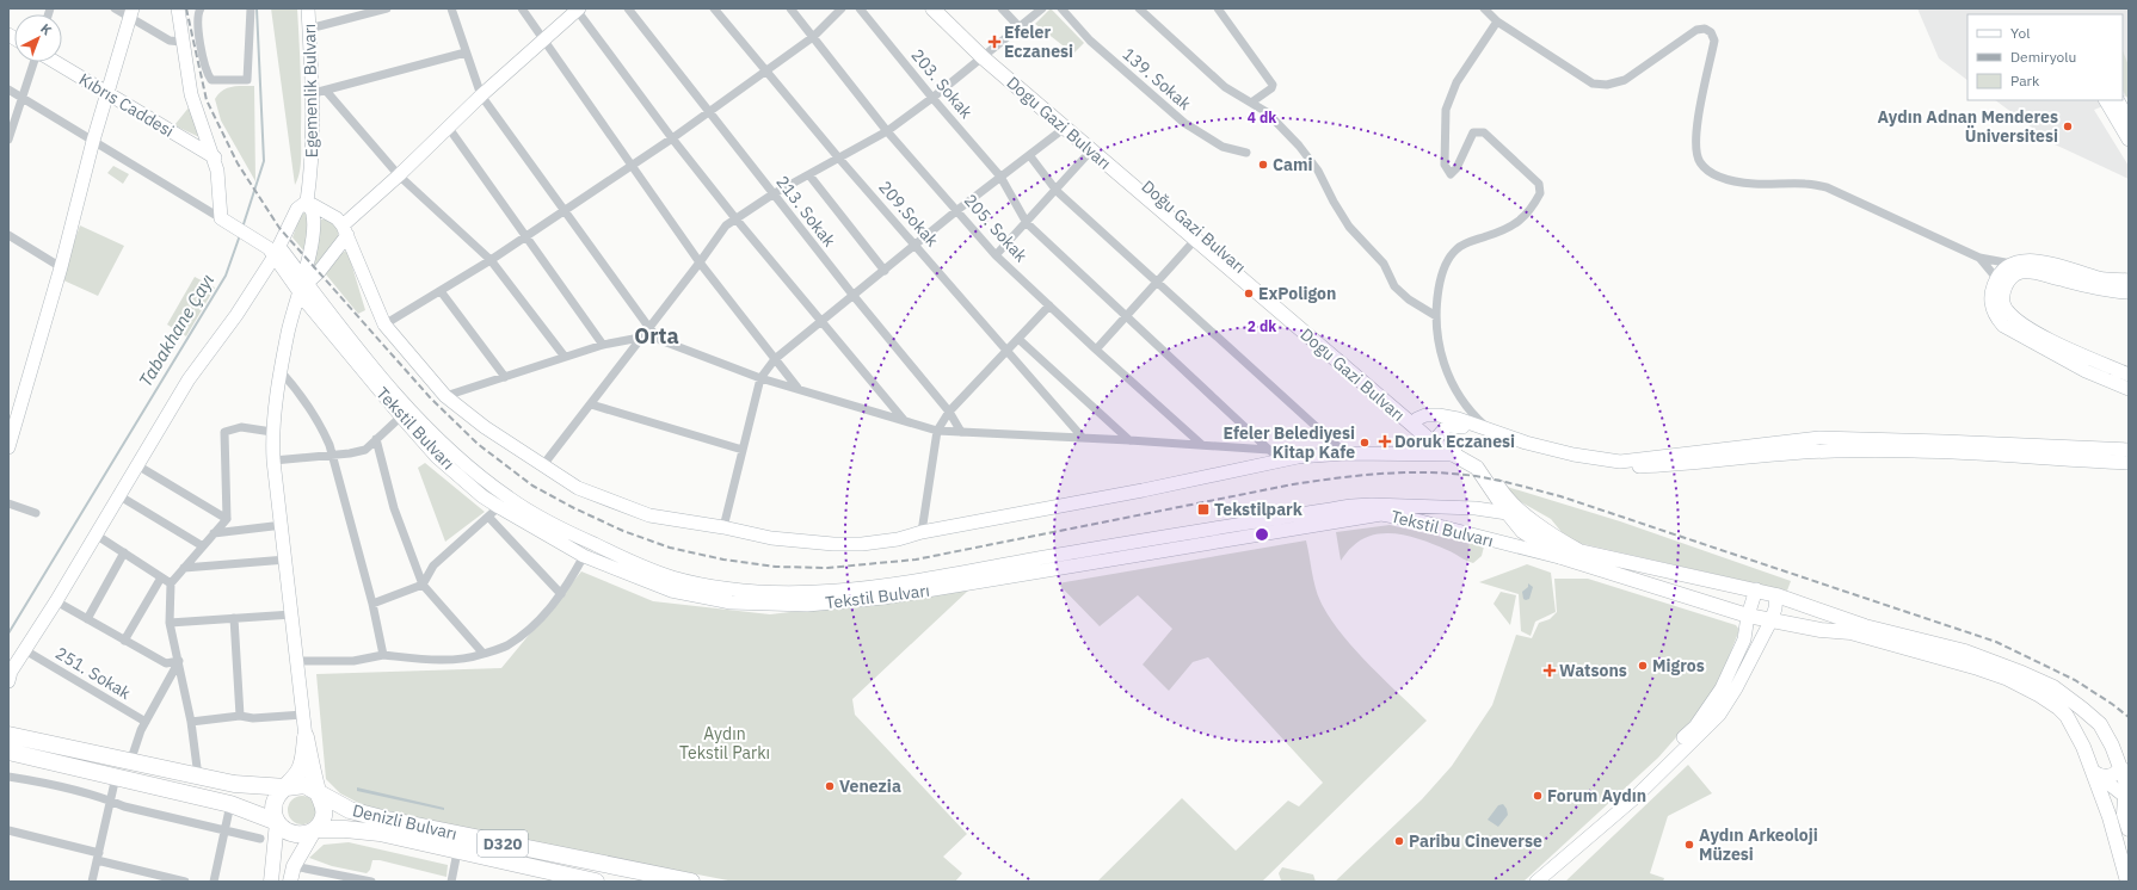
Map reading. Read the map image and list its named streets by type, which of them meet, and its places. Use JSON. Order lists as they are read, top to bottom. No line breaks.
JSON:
{"streets":{"highway":["Denizli Bulvarı","D320"],"main road":["Dogu Gazi Bulvarı","Doğu Gazi Bulvarı"],"street":["139. Sokak","203. Sokak","Egemenlik Bulvarı","Kıbrıs Caddesi","213. Sokak","209.Sokak","205. Sokak","Tekstil Bulvarı","251. Sokak"]},"crossings":[["Dogu Gazi Bulvarı","Doğu Gazi Bulvarı"],["Dogu Gazi Bulvarı","Tekstil Bulvarı"],["Doğu Gazi Bulvarı","Tekstil Bulvarı"]],"districts":["Orta"],"water":["Tabakhane Çayı"],"parks":["Aydın Tekstil Parkı"],"places":{"health":["Efeler Eczanesi","Doruk Eczanesi","Watsons"],"other":["Aydın Adnan Menderes Üniversitesi","Cami","ExPoligon","Efeler Belediyesi Kitap Kafe","Migros","Venezia","Forum Aydın","Paribu Cineverse","Aydın Arkeoloji Müzesi"],"transit":["Tekstilpark"]},"legend":["Yol","Demiryolu","Park"],"north":"top right","rings":["4 dk","2 dk"]}
